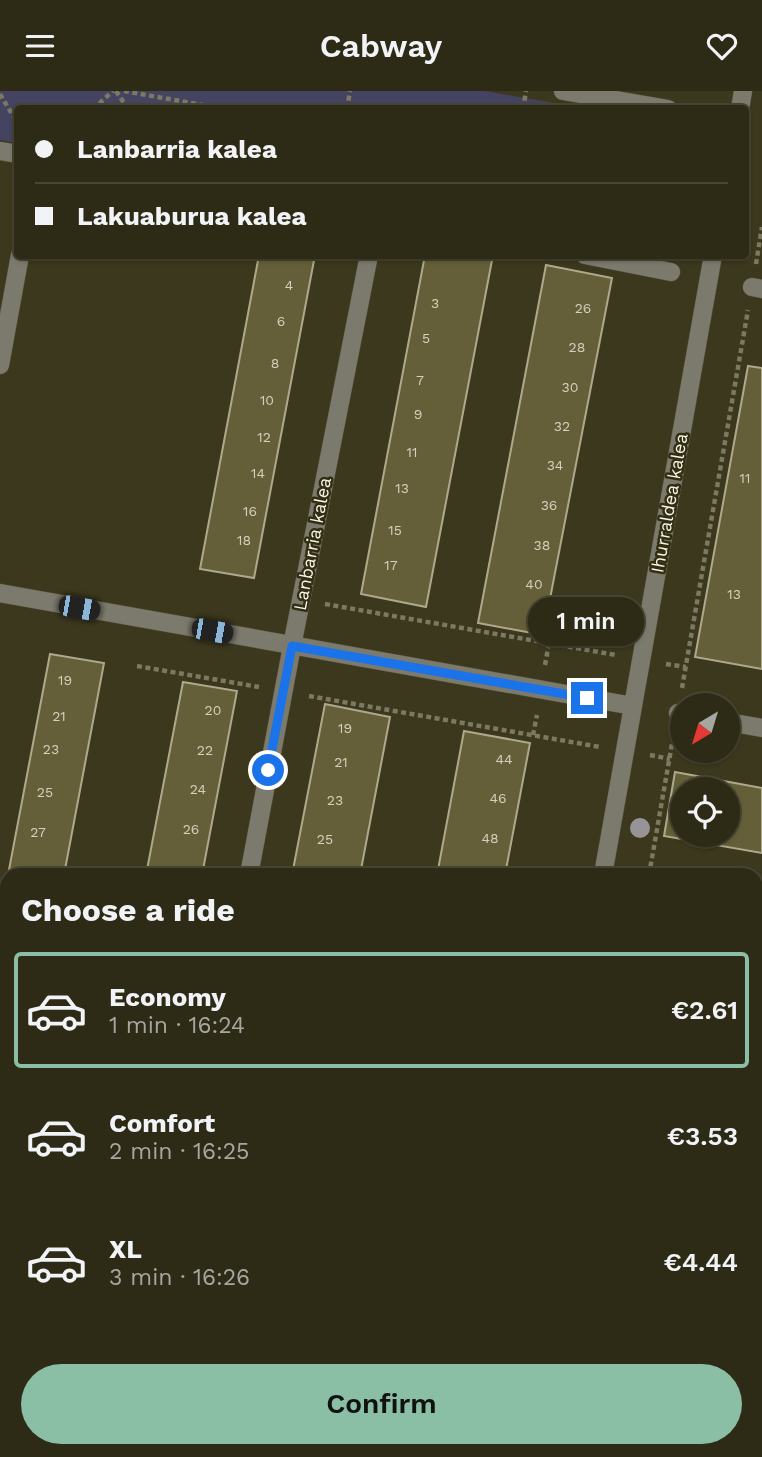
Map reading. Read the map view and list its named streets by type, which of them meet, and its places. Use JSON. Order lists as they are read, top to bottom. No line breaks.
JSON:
{"streets":{"street":["Ihurraldea kalea","Lanbarria kalea"]},"house_numbers":["4","3","26","6","5","28","8","7","30","10","9","32","12","11","34","14","11","13","36","16","15","18","38","17","40","13","19","20","21","19","23","22","44","21","24","25","46","23","26","27","48","25"],"north":"bottom left","page":{"header":"Cabway","banner":["Lanbarria kalea","Lakuaburua kalea"],"bubble":"1 min","heading":"Choose a ride","list":[{"name":"Economy","note":"1 min · 16:24","value":"€2.61"},{"name":"Comfort","note":"2 min · 16:25","value":"€3.53"},{"name":"XL","note":"3 min · 16:26","value":"€4.44"}],"buttons":"Confirm"}}
